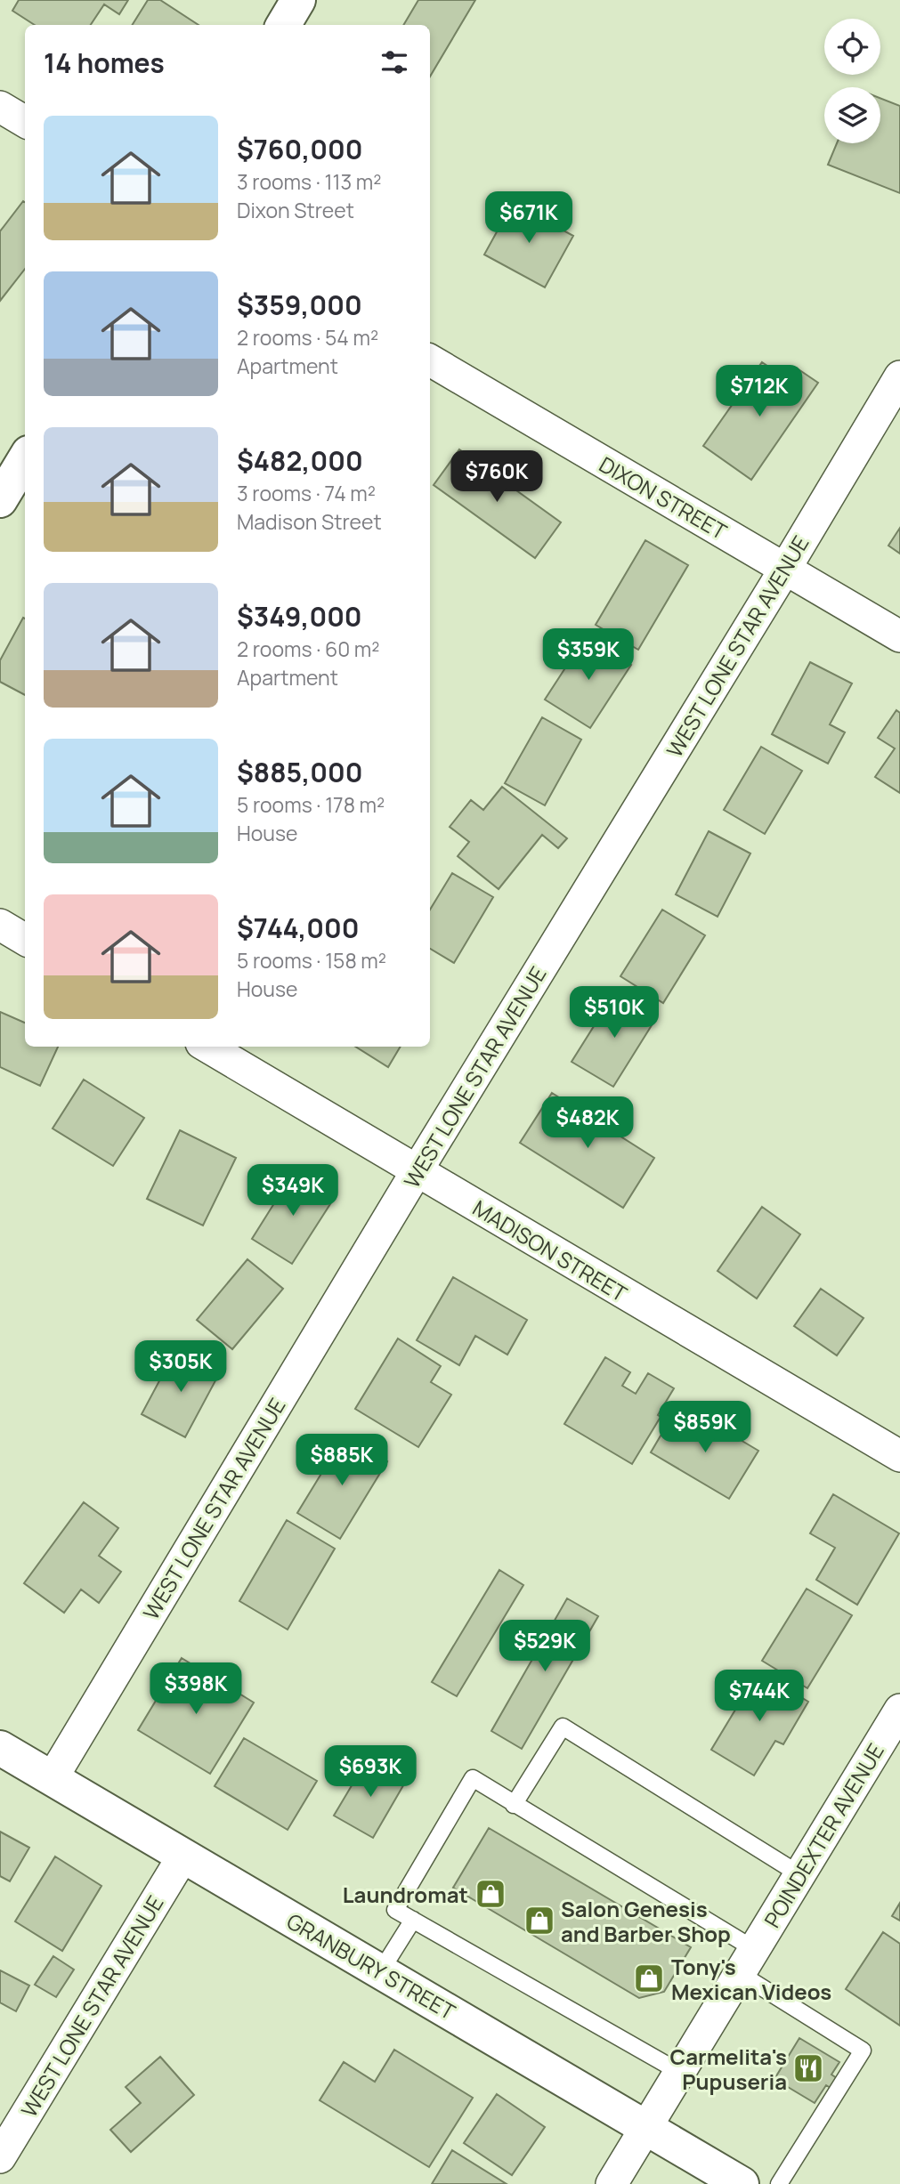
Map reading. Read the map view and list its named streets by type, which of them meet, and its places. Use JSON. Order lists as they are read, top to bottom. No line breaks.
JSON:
{"streets":{"street":["DIXON STREET","WEST LONE STAR AVENUE","MADISON STREET","POINDEXTER AVENUE","GRANBURY STREET"]},"crossings":[["DIXON STREET","WEST LONE STAR AVENUE"],["WEST LONE STAR AVENUE","MADISON STREET"],["WEST LONE STAR AVENUE","GRANBURY STREET"],["POINDEXTER AVENUE","GRANBURY STREET"]],"places":{"shop":["Laundromat","Salon Genesis and Barber Shop","Tony's Mexican Videos"],"restaurant":["Carmelita's Pupuseria"]},"page":{"heading":"14 homes","list":[{"name":"$760,000","note":"3 rooms · 113 m² · Dixon Street"},{"name":"$359,000","note":"2 rooms · 54 m² · Apartment"},{"name":"$482,000","note":"3 rooms · 74 m² · Madison Street"},{"name":"$349,000","note":"2 rooms · 60 m² · Apartment"},{"name":"$885,000","note":"5 rooms · 178 m² · House"},{"name":"$744,000","note":"5 rooms · 158 m² · House"}],"price":["$671K","$712K","$760K","$359K","$510K","$482K","$349K","$305K","$859K","$885K","$529K","$398K","$744K","$693K"]}}
